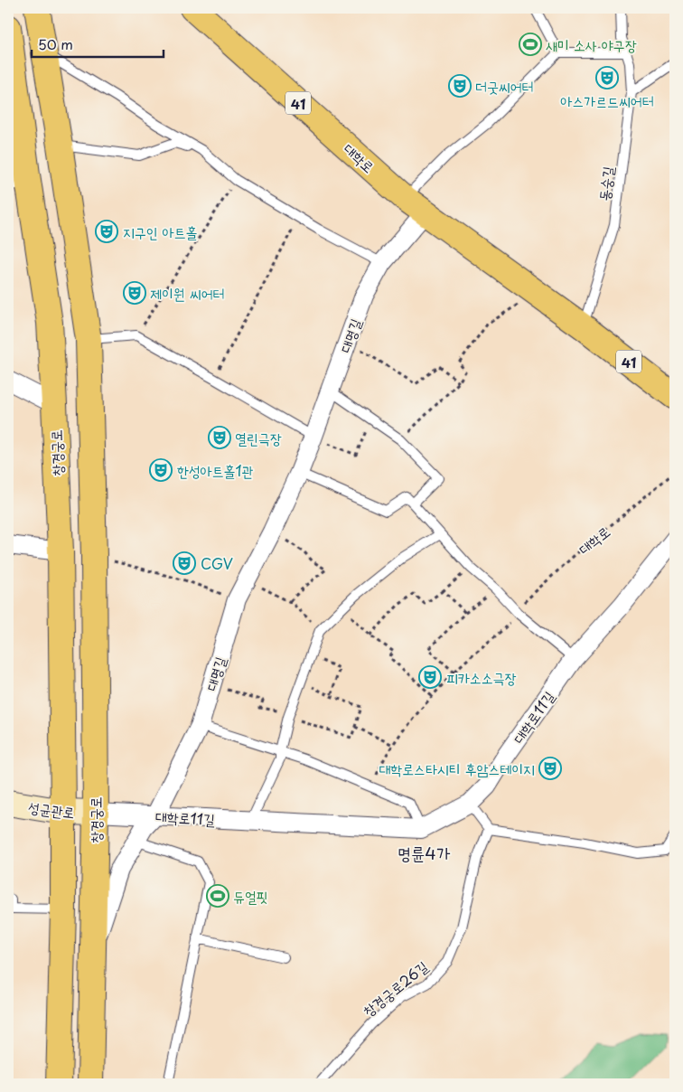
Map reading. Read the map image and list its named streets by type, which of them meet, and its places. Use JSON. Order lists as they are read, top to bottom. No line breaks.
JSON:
{"streets":{"main road":["41","대학로","창경궁로"],"street":["대명길","대학로11길","성균관로"],"lane":["동숭길","창경궁로26길"]},"crossings":[["대학로","동숭길"],["대학로","대명길"],["대명길","창경궁로"],["대명길","대학로11길"],["창경궁로","대학로11길"],["창경궁로","성균관로"],["대학로11길","성균관로"]],"districts":["명륜4가"],"places":{"sports":["새미 소사 야구장","듀얼핏"],"theatre":["아스가르드씨어터","더굿씨어터","지구인 아트홀","제이원 씨어터","열린극장","한성아트홀1관","CGV","피카소소극장","대학로스타시티 후암스테이지"]},"scale_bar":"50 m"}
